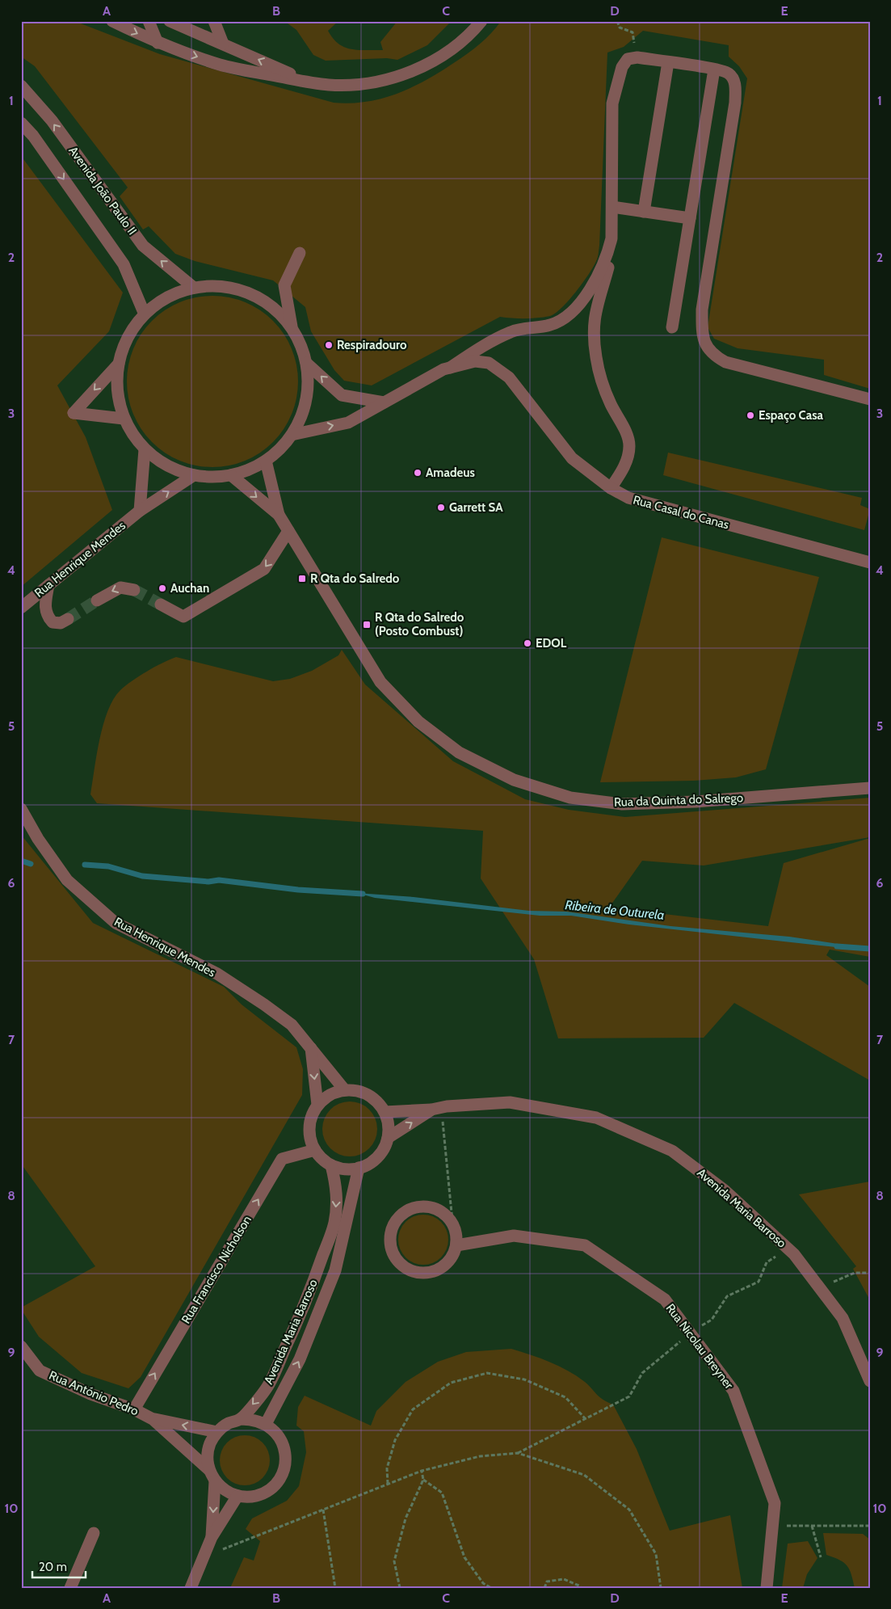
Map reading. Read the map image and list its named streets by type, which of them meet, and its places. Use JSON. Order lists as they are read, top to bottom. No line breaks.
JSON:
{"streets":{"street":["Avenida João Paulo II","Rua Casal do Canas","Rua Henrique Mendes","Rua da Quinta do Salrego","Avenida Maria Barroso","Rua Francisco Nicholson","Rua Nicolau Breyner","Rua António Pedro"]},"crossings":[["Rua Henrique Mendes","Avenida Maria Barroso"],["Rua Henrique Mendes","Rua Francisco Nicholson"],["Avenida Maria Barroso","Rua Francisco Nicholson"],["Avenida Maria Barroso","Rua António Pedro"],["Rua Francisco Nicholson","Rua António Pedro"]],"one_way":["Rua Francisco Nicholson"],"water":["Ribeira de Outurela"],"places":{"other":["Respiradouro","Espaço Casa","Amadeus","Garrett SA","Auchan","EDOL"],"transit":["R Qta do Salredo","R Qta do Salredo (Posto Combust)"]},"scale_bar":"20 m","grid":{"columns":["A","B","C","D","E"],"rows":["1","2","3","4","5","6","7","8","9","10"]}}
